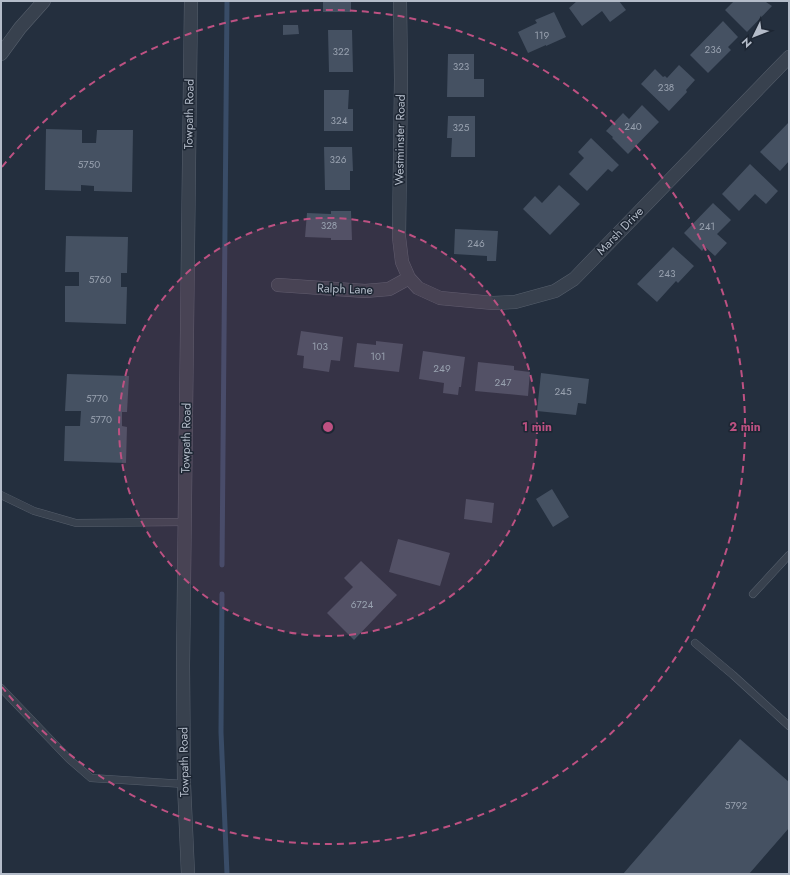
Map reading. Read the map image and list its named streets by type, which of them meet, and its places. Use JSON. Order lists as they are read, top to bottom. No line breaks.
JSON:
{"streets":{"street":["Towpath Road","Westminster Road","Marsh Drive","Ralph Lane"]},"crossings":[["Westminster Road","Marsh Drive"],["Westminster Road","Ralph Lane"],["Marsh Drive","Ralph Lane"]],"house_numbers":["119","236","322","323","238","324","240","325","326","5750","328","241","246","243","5760","103","101","249","247","245","5770","5770","6724","5792"],"north":"bottom left","rings":["1 min","2 min"]}
